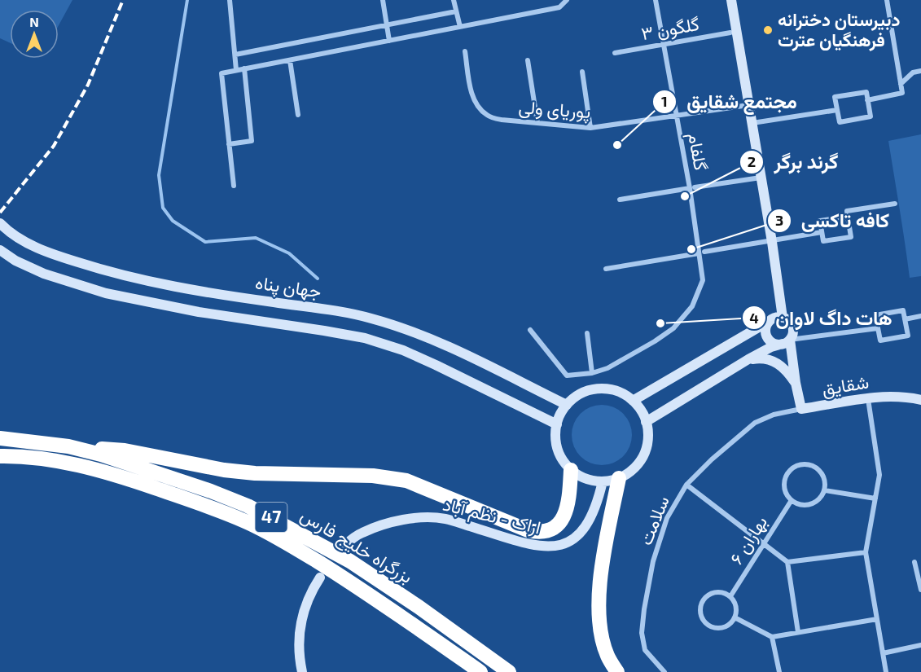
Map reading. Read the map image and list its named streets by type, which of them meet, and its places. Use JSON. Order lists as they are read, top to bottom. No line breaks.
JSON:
{"streets":{"highway":["47","بزرگراه خلیج فارس"],"main road":["جهان پناه","شقایق","اراک - نظم آباد"],"street":["گلگون ۳","پوریای ولی","گلفام","سلامت","بهاران ۶"]},"crossings":[["گلگون ۳","گلفام"],["پوریای ولی","گلفام"],["جهان پناه","اراک - نظم آباد"],["شقایق","سلامت"]],"places":["دبیرستان دخترانه فرهنگیان عترت","مجتمع شقایق","گرند برگر","کافه تاکسی","هات داگ لاوان"],"north":"top"}
